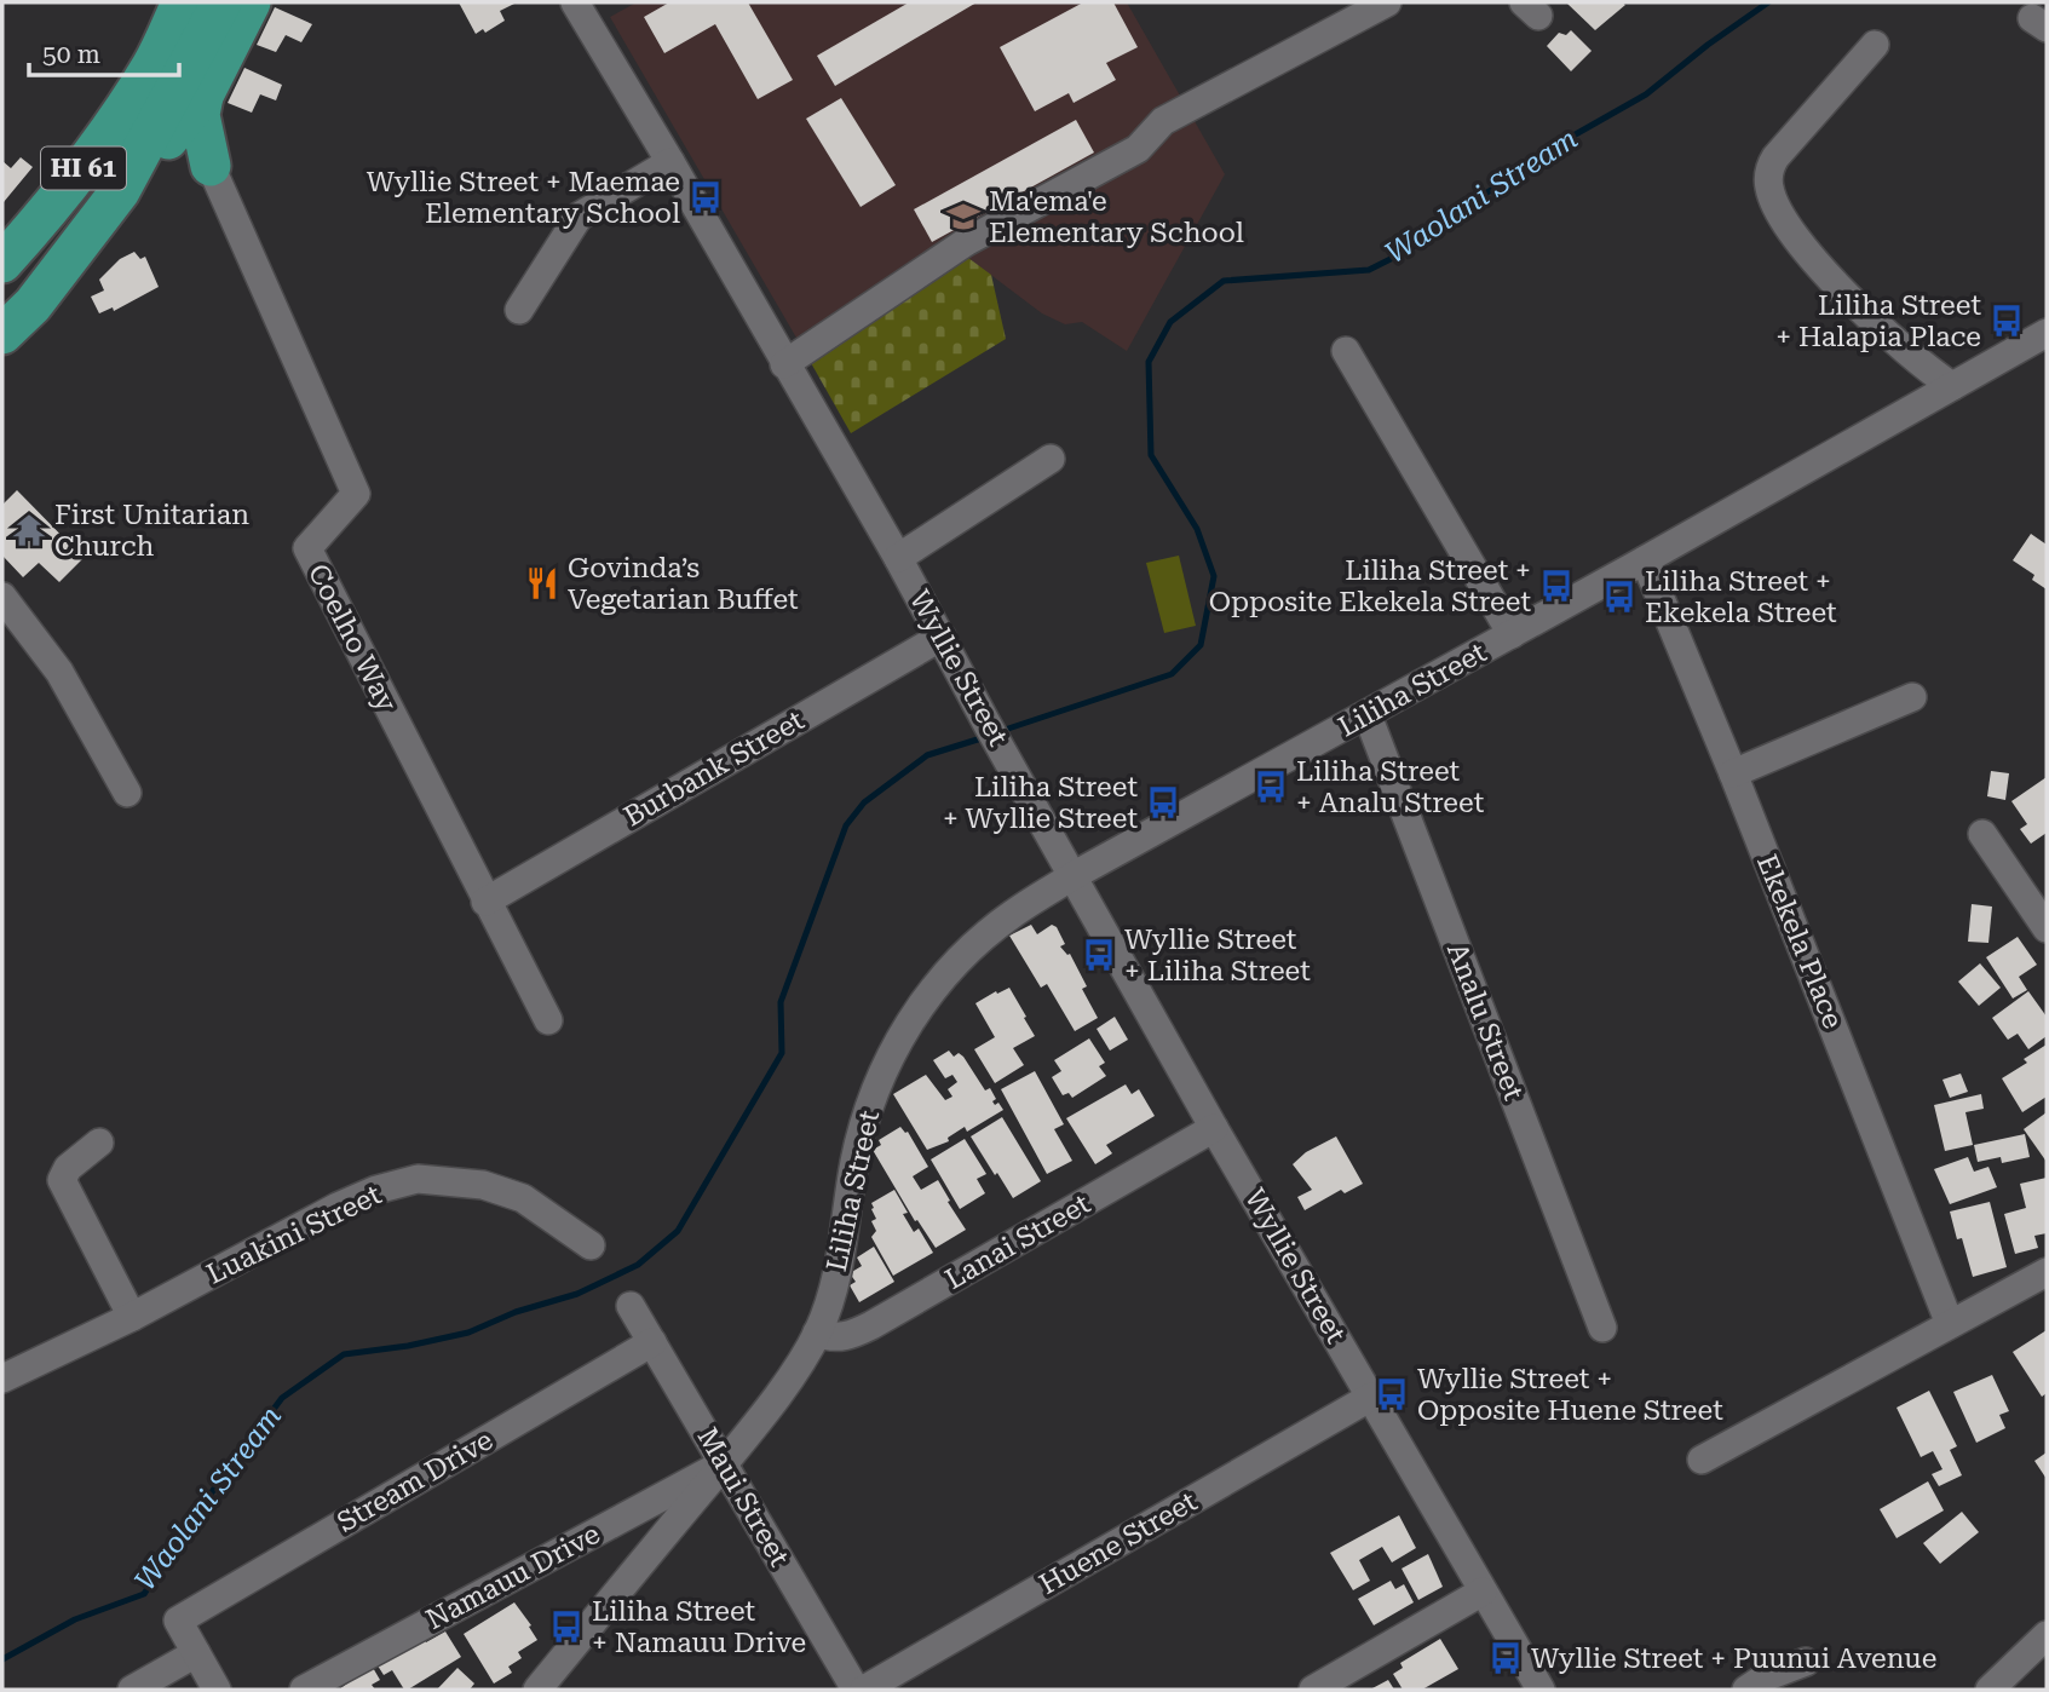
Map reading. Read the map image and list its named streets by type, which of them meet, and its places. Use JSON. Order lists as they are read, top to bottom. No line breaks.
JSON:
{"streets":{"highway":["HI 61"],"street":["Coelho Way","Wyllie Street","Liliha Street","Burbank Street","Ekekela Place","Analu Street","Luakini Street","Lanai Street","Stream Drive","Maui Street","Huene Street","Namauu Drive"]},"crossings":[["Coelho Way","Burbank Street"],["Wyllie Street","Liliha Street"],["Wyllie Street","Burbank Street"],["Wyllie Street","Lanai Street"],["Wyllie Street","Huene Street"],["Liliha Street","Ekekela Place"],["Liliha Street","Analu Street"],["Liliha Street","Lanai Street"],["Liliha Street","Maui Street"],["Liliha Street","Namauu Drive"],["Stream Drive","Maui Street"],["Maui Street","Namauu Drive"]],"water":["Waolani Stream"],"places":{"bus stop":["Wyllie Street + Maemae Elementary School","Liliha Street + Halapia Place","Liliha Street + Opposite Ekekela Street","Liliha Street + Ekekela Street","Liliha Street + Analu Street","Liliha Street + Wyllie Street","Wyllie Street + Liliha Street","Wyllie Street + Opposite Huene Street","Liliha Street + Namauu Drive","Wyllie Street + Puunui Avenue"],"school or university":["Ma'ema'e Elementary School"],"temple":["First Unitarian Church"],"restaurant":["Govinda’s Vegetarian Buffet"]},"scale_bar":"50 m"}
